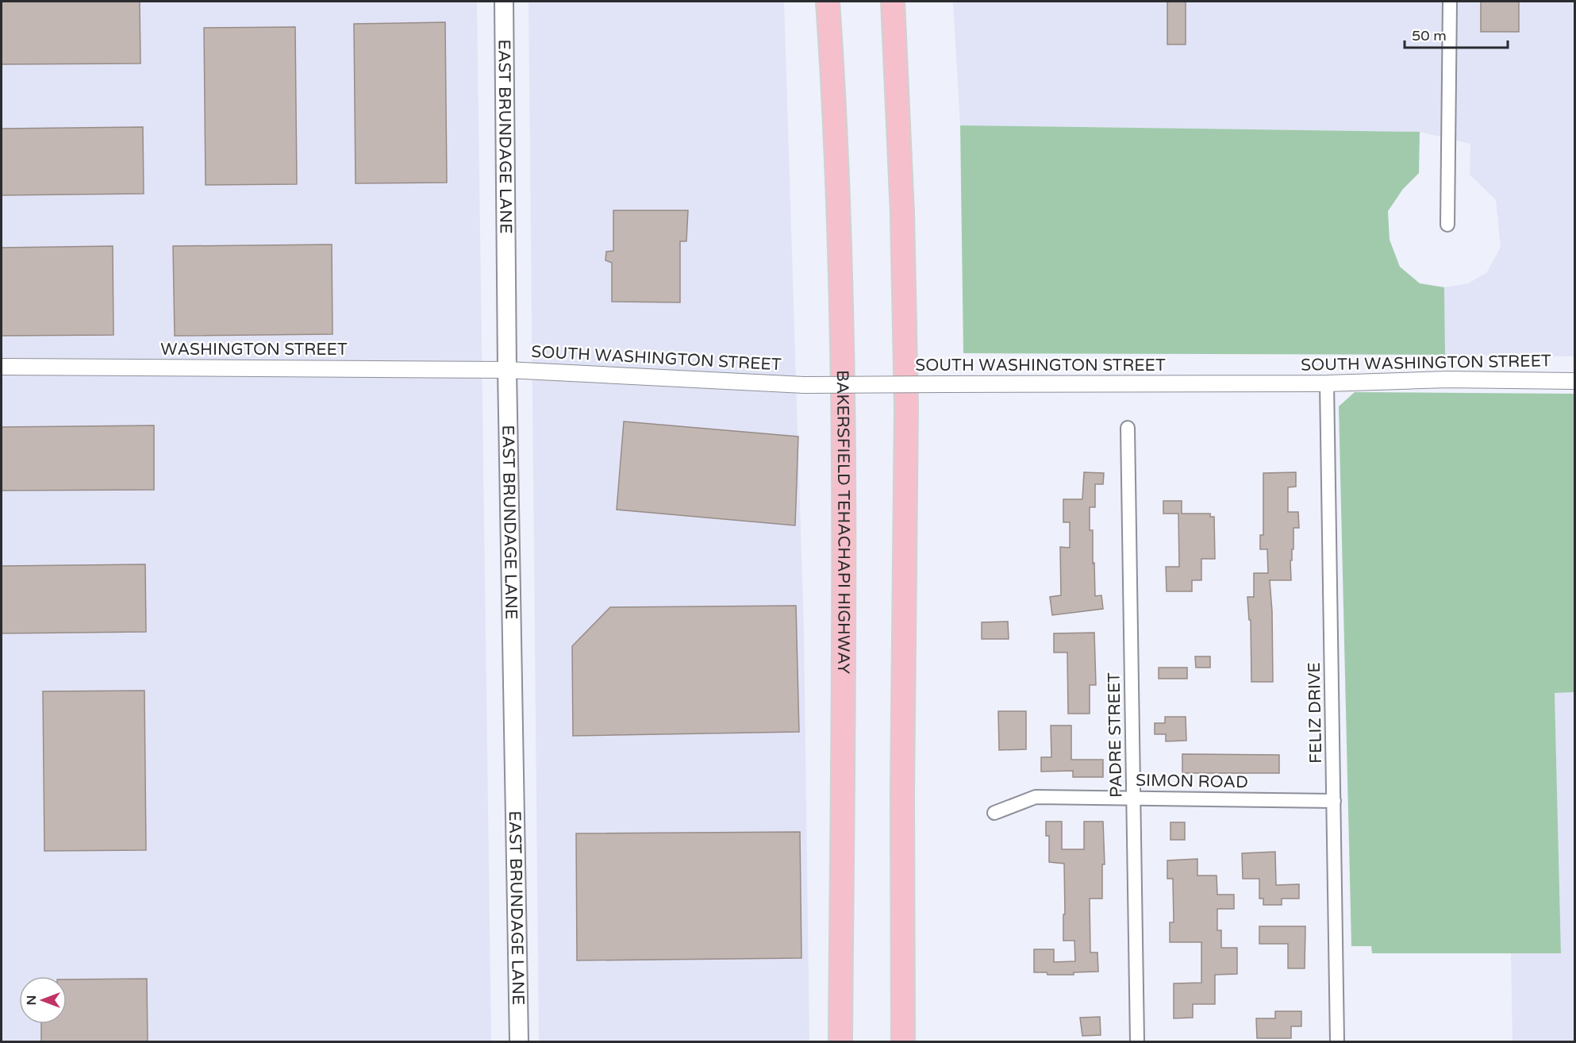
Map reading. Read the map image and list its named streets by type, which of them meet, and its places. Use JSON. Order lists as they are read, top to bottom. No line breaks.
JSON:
{"streets":{"highway":["BAKERSFIELD TEHACHAPI HIGHWAY"],"main road":["EAST BRUNDAGE LANE"],"street":["WASHINGTON STREET","SOUTH WASHINGTON STREET","FELIZ DRIVE","PADRE STREET","SIMON ROAD"]},"crossings":[["EAST BRUNDAGE LANE","WASHINGTON STREET"],["EAST BRUNDAGE LANE","SOUTH WASHINGTON STREET"],["WASHINGTON STREET","SOUTH WASHINGTON STREET"],["SOUTH WASHINGTON STREET","FELIZ DRIVE"],["FELIZ DRIVE","SIMON ROAD"],["PADRE STREET","SIMON ROAD"]],"scale_bar":"50 m","north":"left"}
